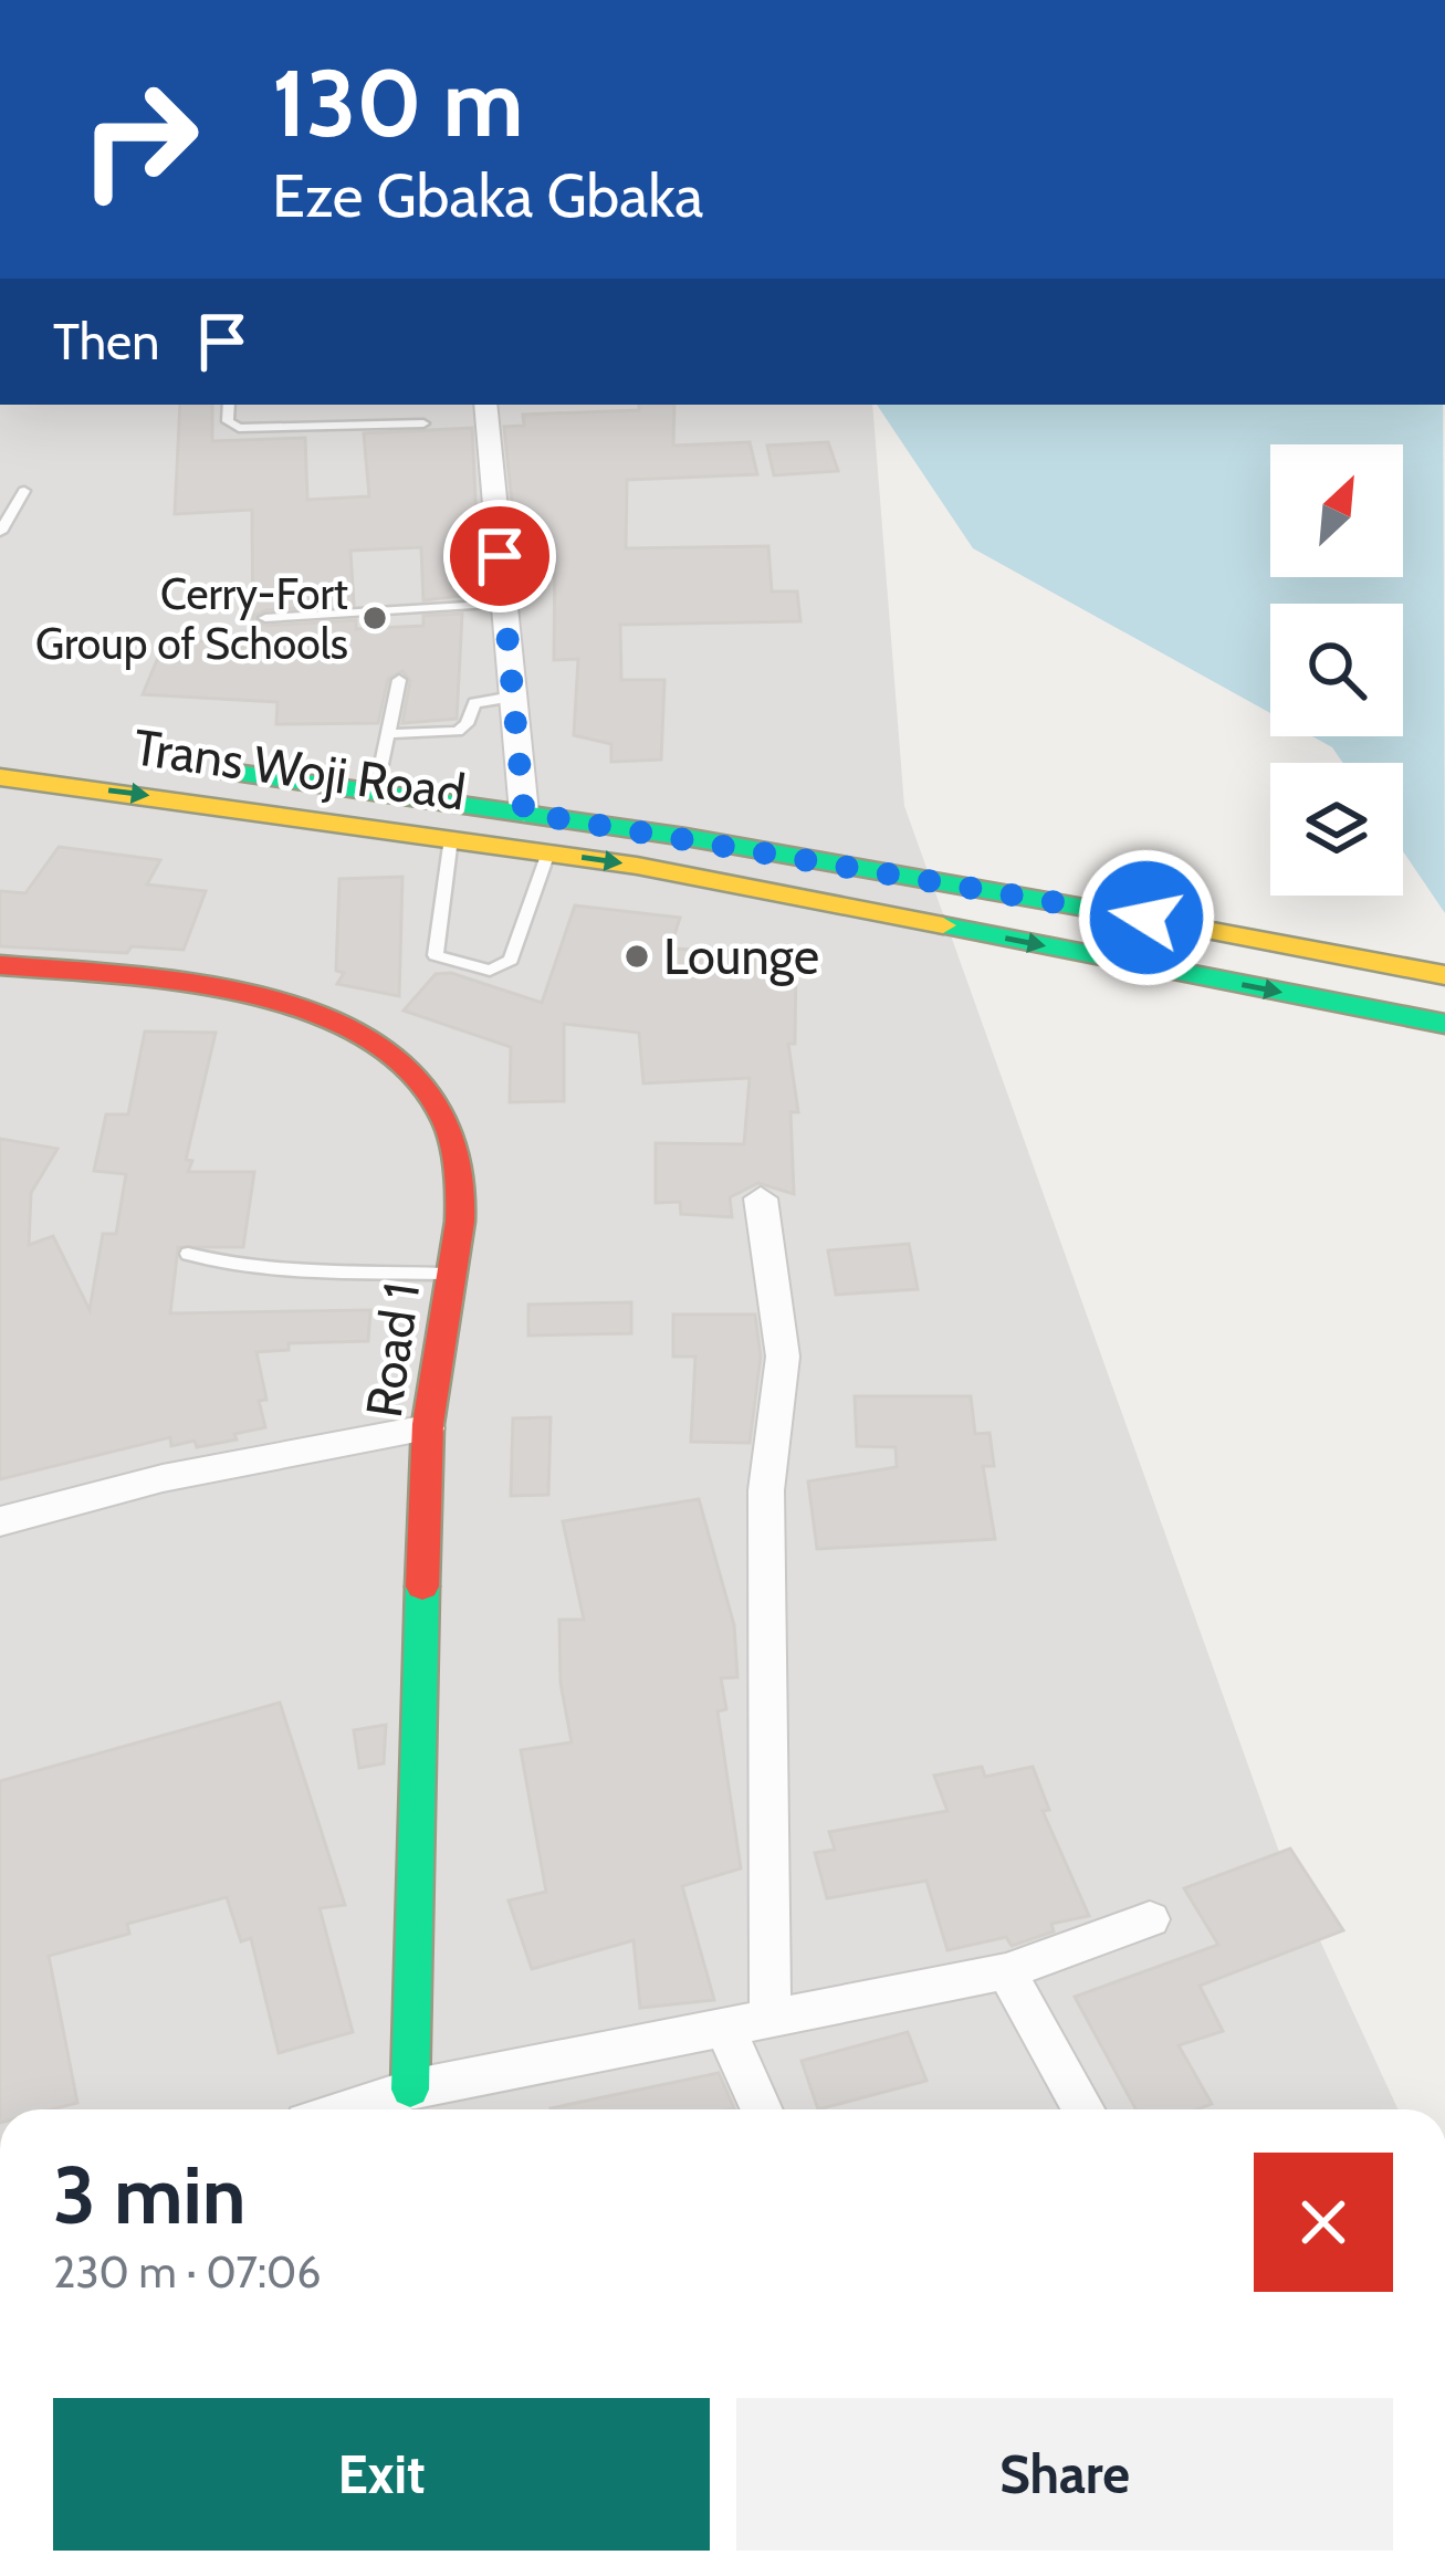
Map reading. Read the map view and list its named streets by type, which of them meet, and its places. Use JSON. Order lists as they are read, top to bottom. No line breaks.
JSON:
{"streets":{"main road":["Trans Woji Road","Road 1"]},"places":["Cerry-Fort Group of Schools","Lounge"],"north":"top right","page":{"turn":["130 m","Eze Gbaka Gbaka"],"then":"Then","heading":["3 min","230 m · 07:06"],"buttons":["Exit","Share"]}}
